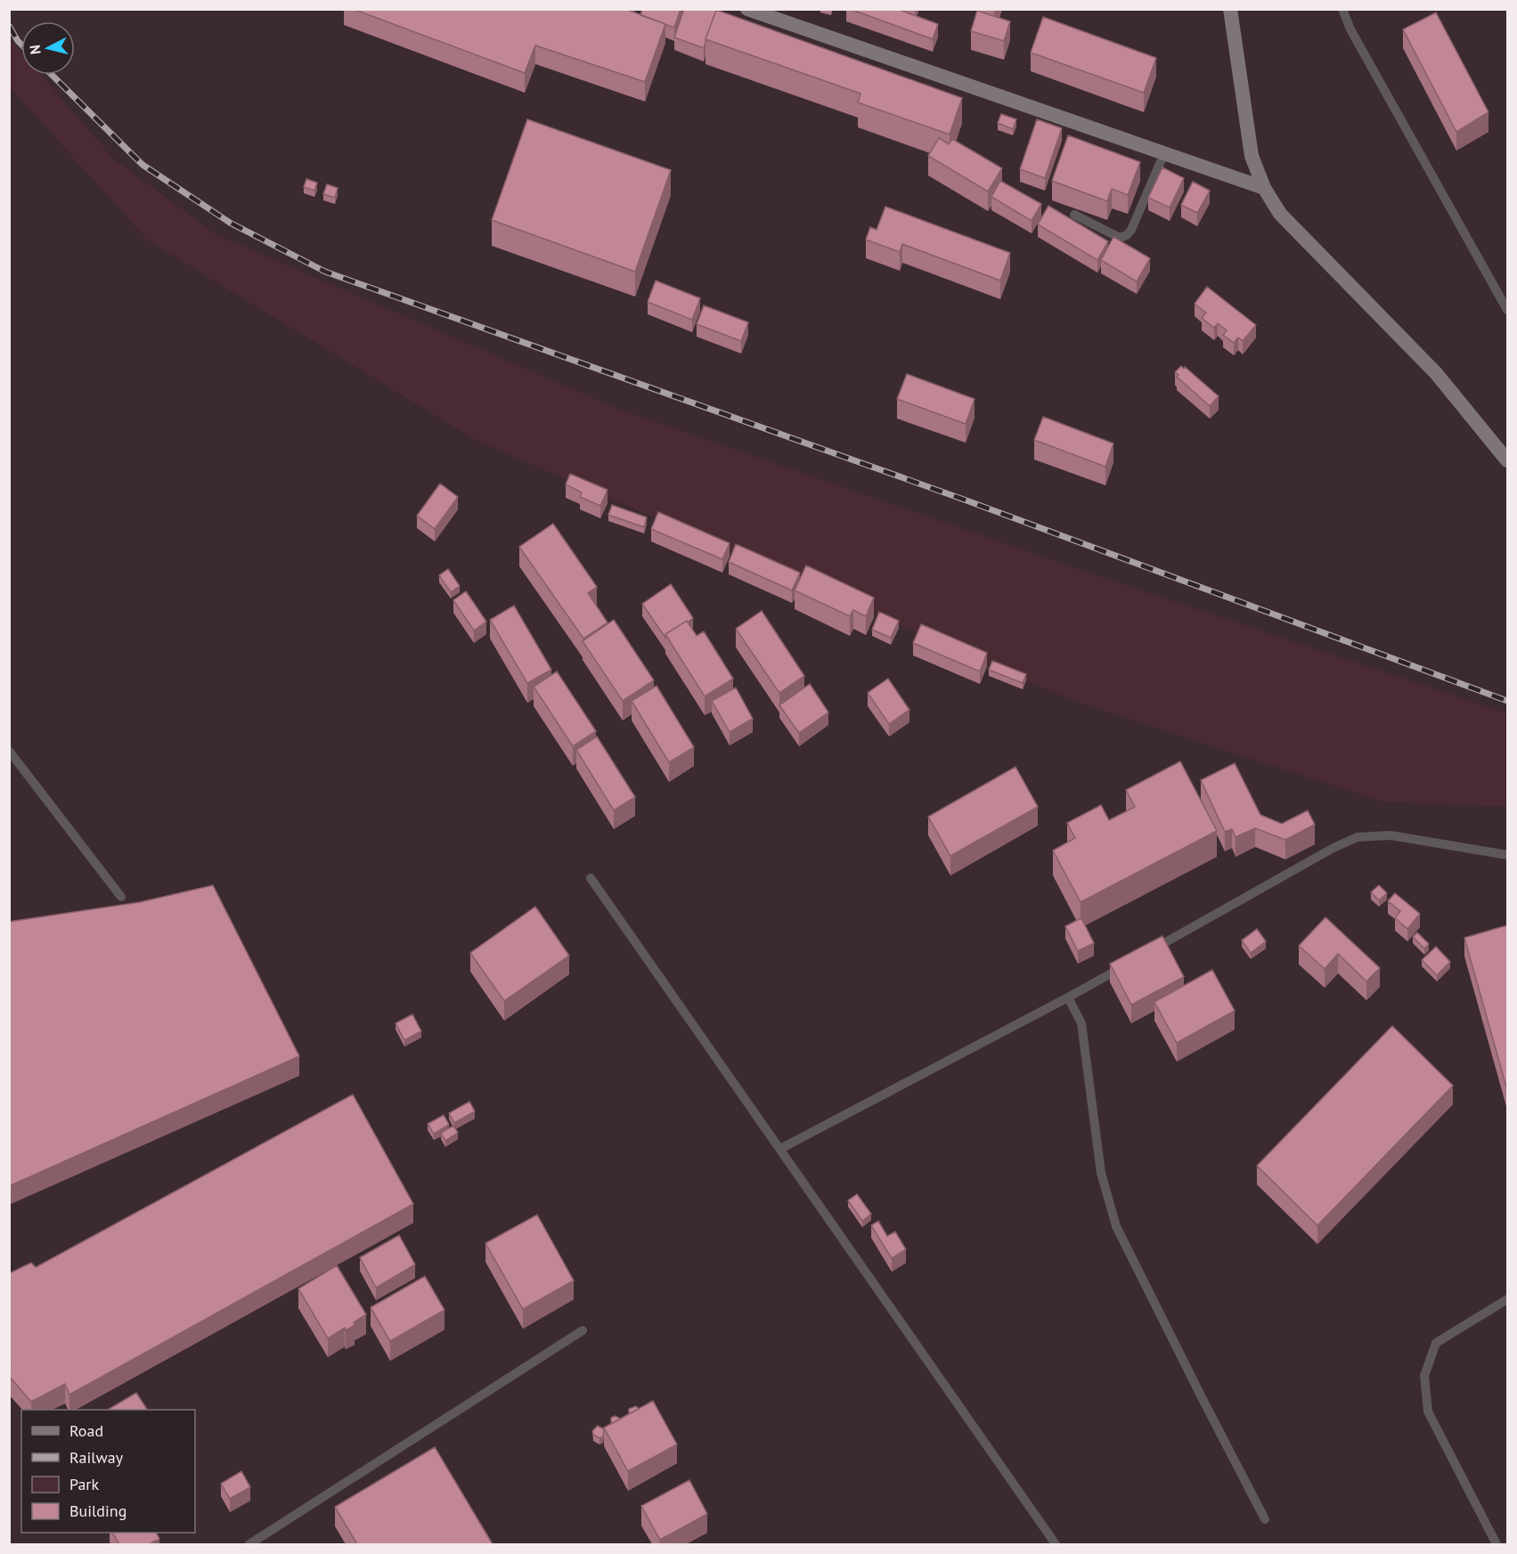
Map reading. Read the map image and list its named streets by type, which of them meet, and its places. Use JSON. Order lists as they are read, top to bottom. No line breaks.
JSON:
{"legend":["Road","Railway","Park","Building"],"north":"left"}
